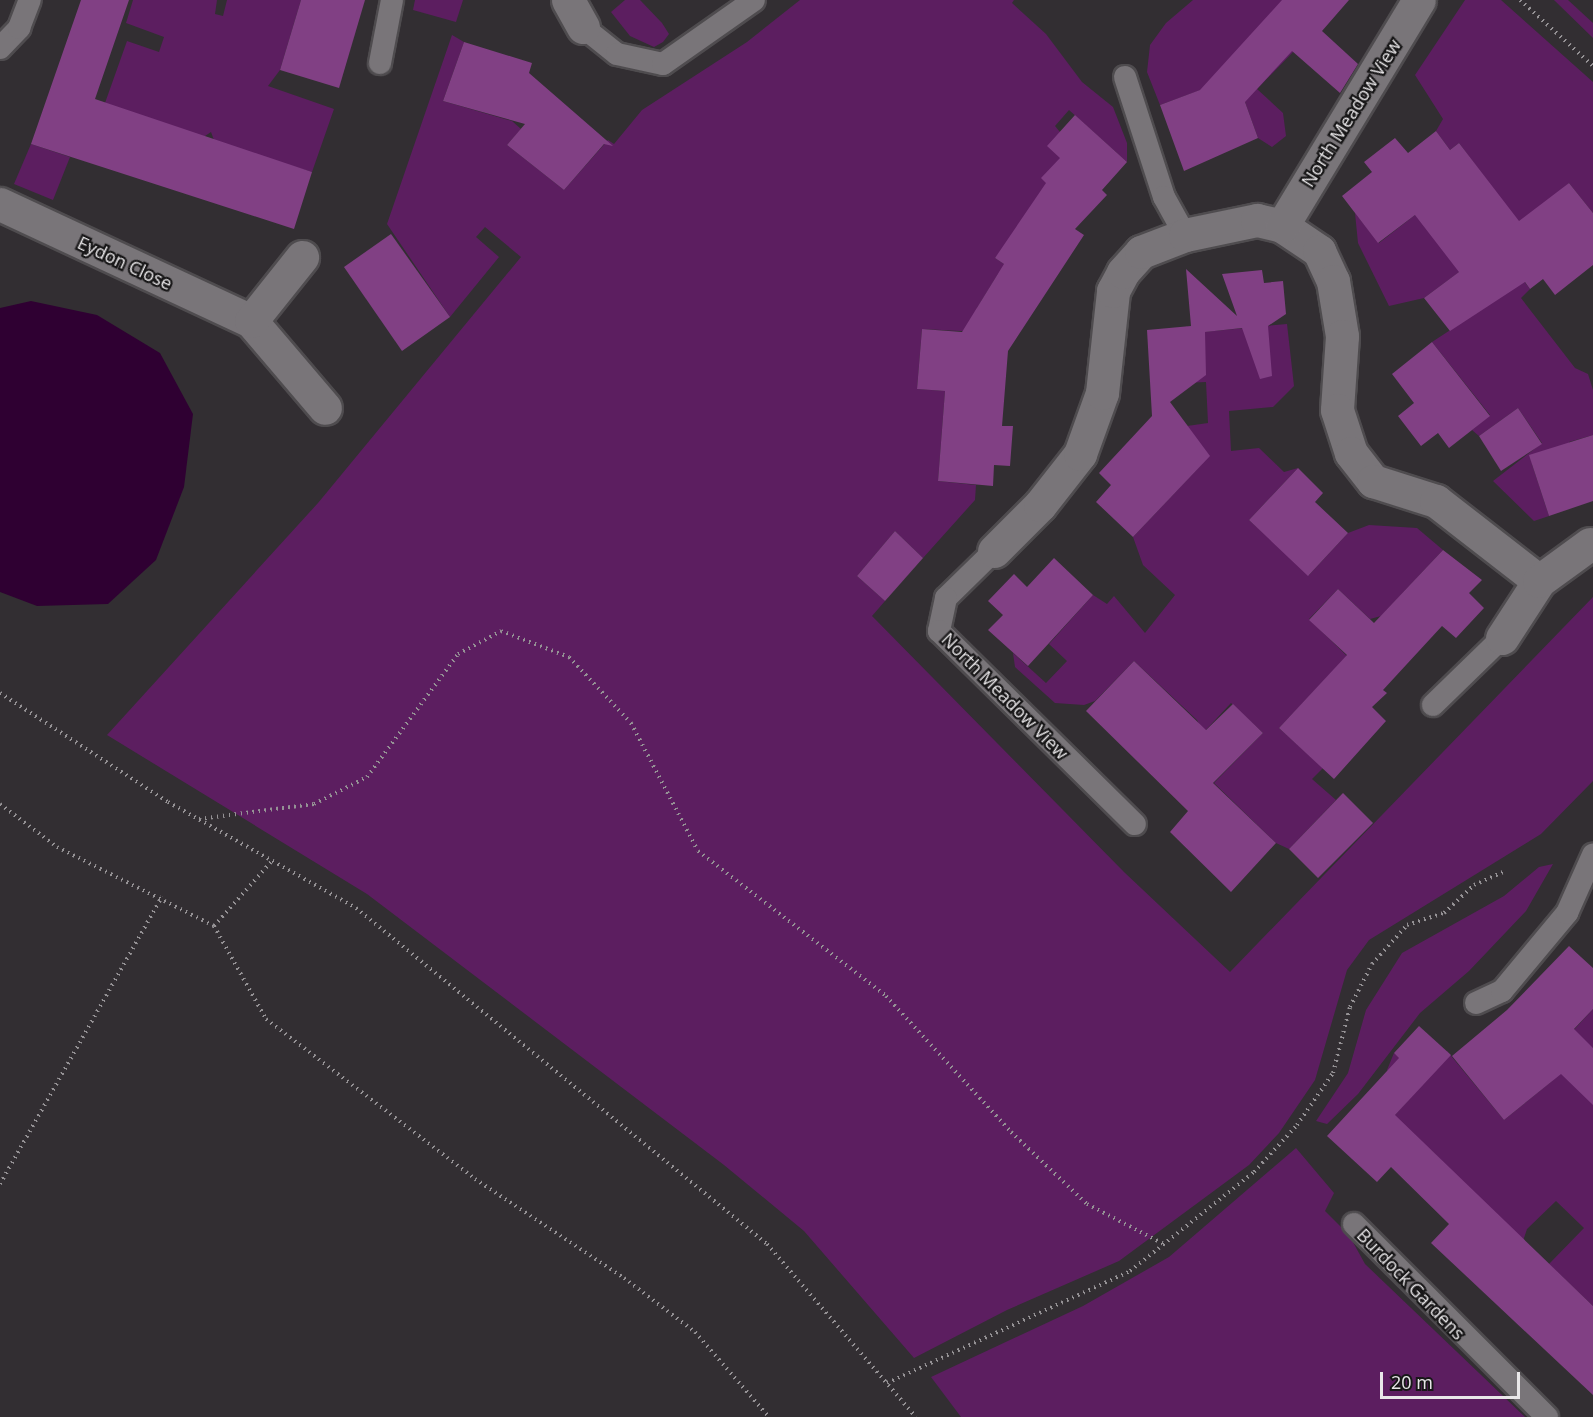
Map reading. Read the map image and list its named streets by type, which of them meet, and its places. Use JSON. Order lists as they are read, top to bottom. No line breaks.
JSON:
{"streets":{"street":["North Meadow View","Eydon Close"],"lane":["Burdock Gardens"]},"scale_bar":"20 m"}
